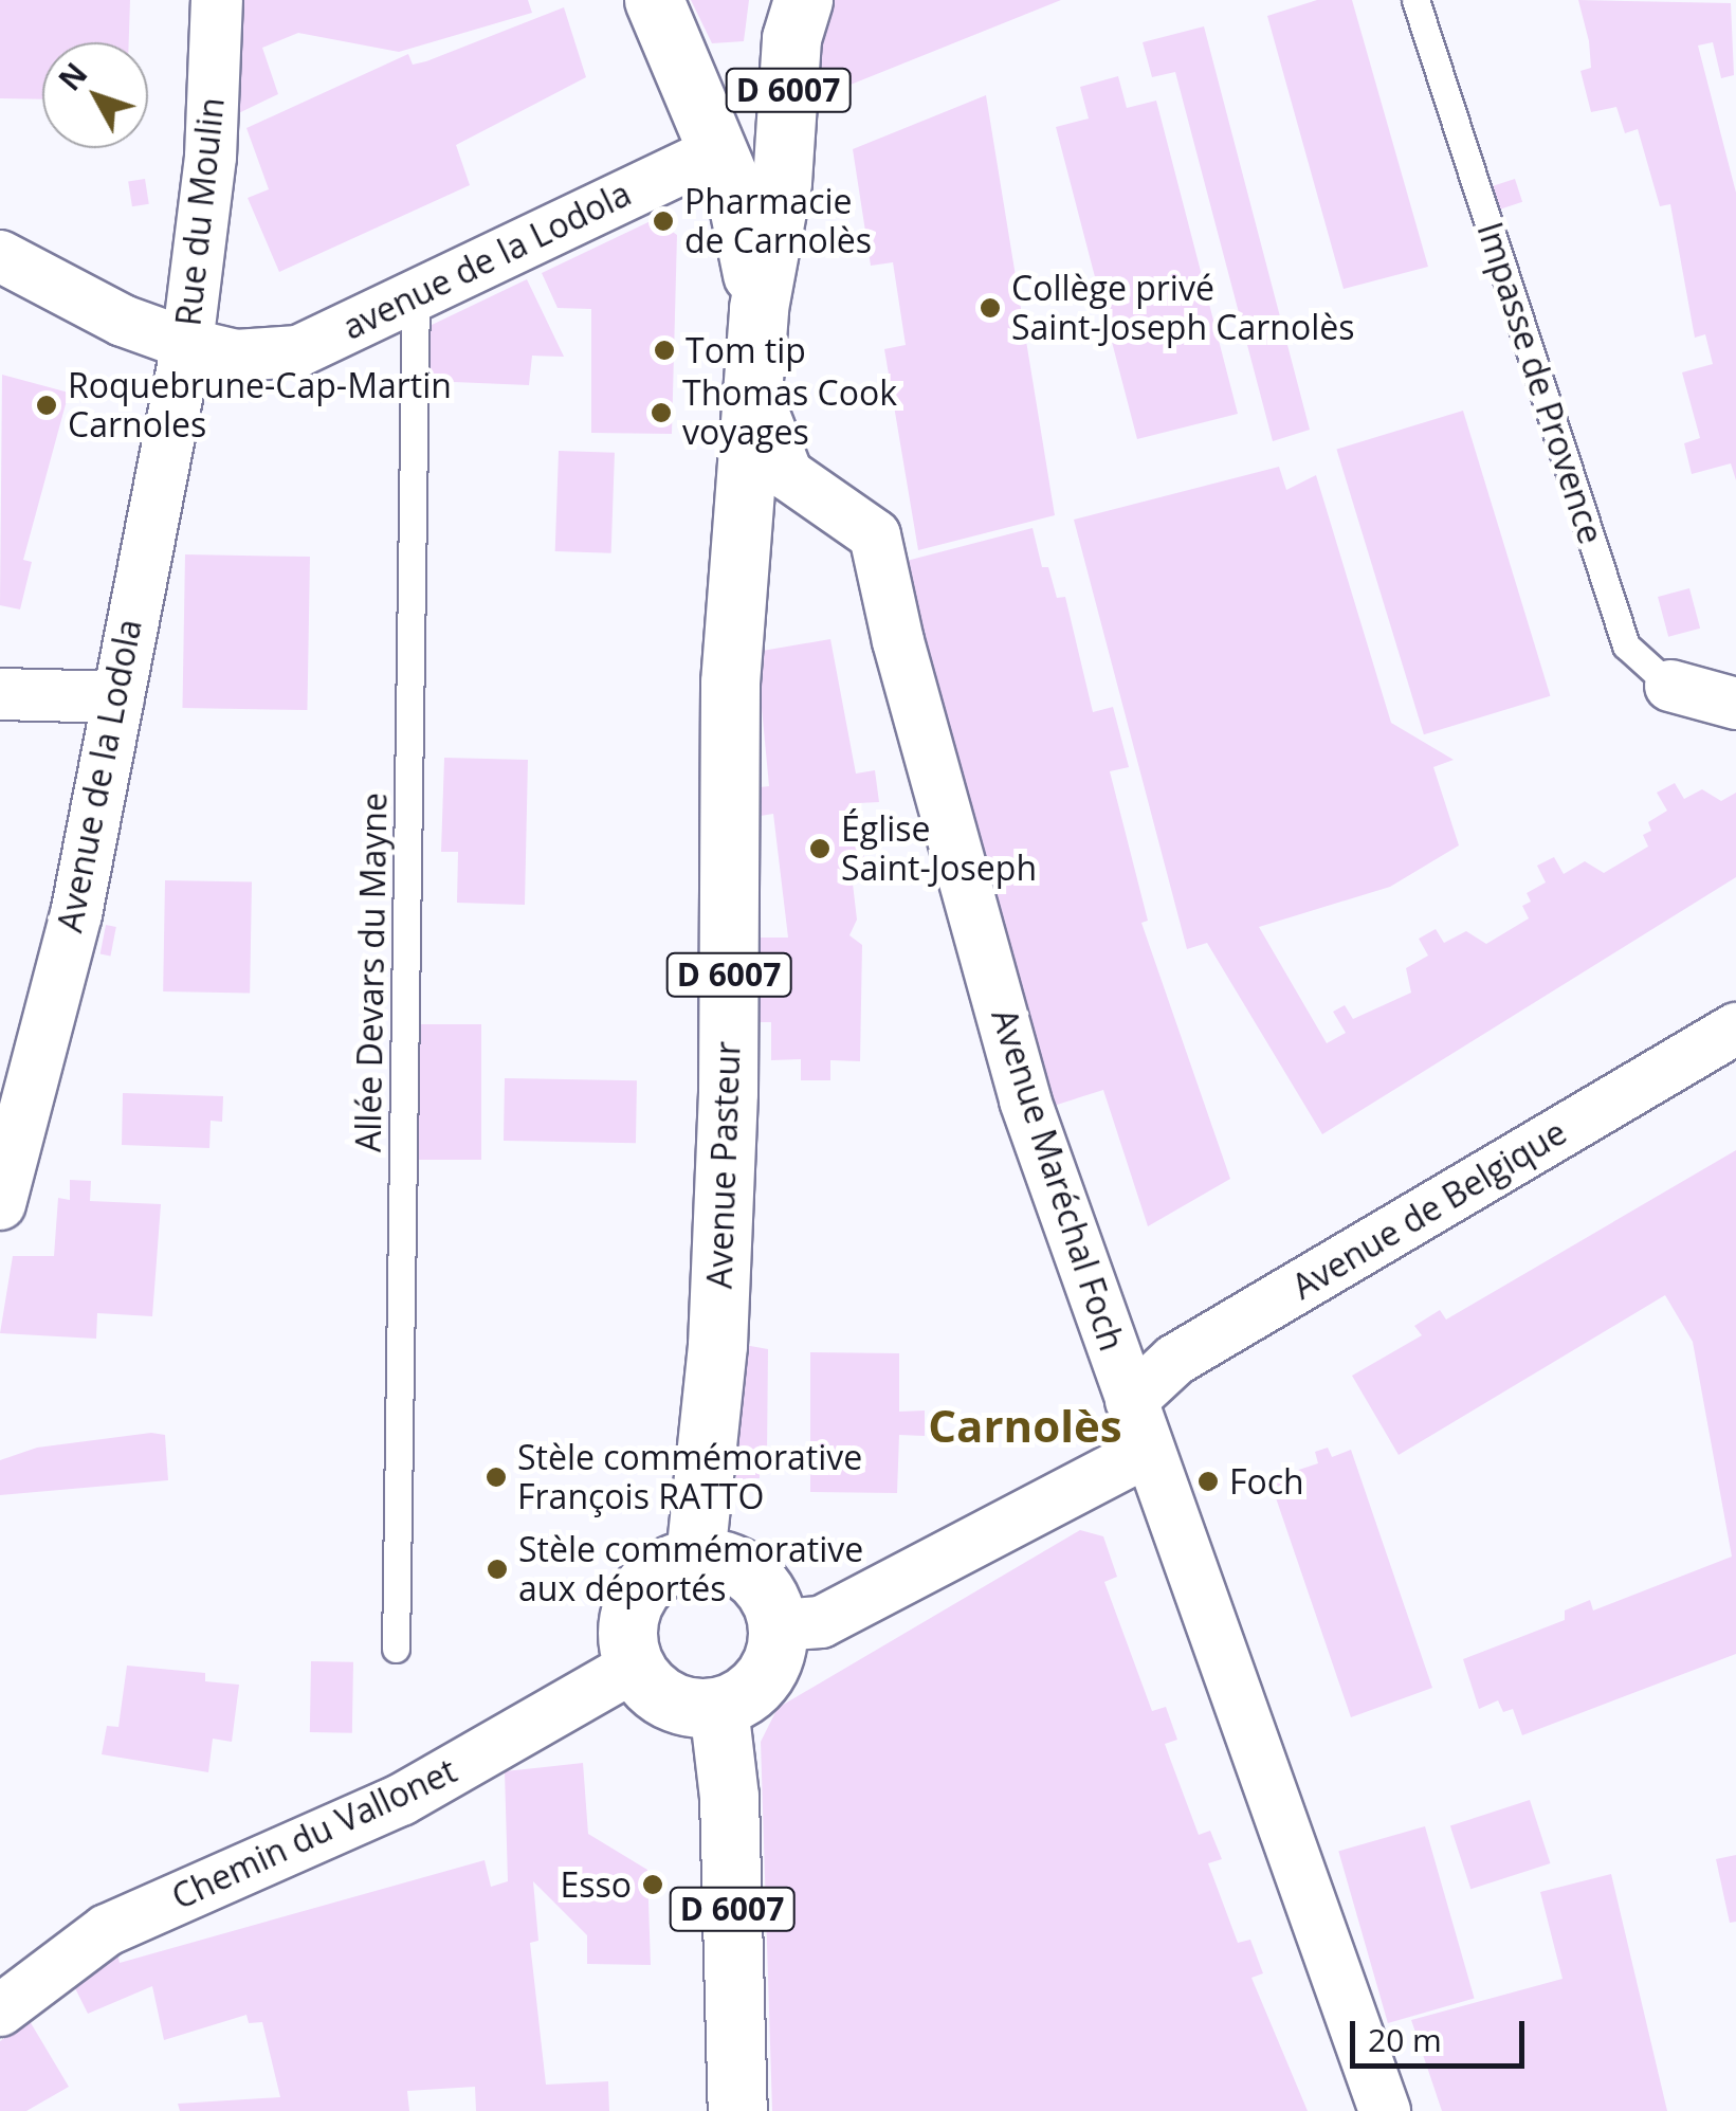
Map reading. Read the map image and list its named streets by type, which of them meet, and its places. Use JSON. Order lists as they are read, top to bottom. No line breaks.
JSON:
{"streets":{"main road":["D 6007","Avenue Pasteur"],"street":["Rue du Moulin","avenue de la Lodola","Impasse de Provence","Avenue de la Lodola","Avenue Maréchal Foch","Avenue de Belgique","Chemin du Vallonet"],"lane":["Allée Devars du Mayne"]},"crossings":[["D 6007","Avenue Pasteur"],["D 6007","Avenue Maréchal Foch"],["D 6007","Chemin du Vallonet"],["Rue du Moulin","avenue de la Lodola"],["Rue du Moulin","Avenue de la Lodola"],["avenue de la Lodola","Avenue de la Lodola"],["avenue de la Lodola","Allée Devars du Mayne"],["Avenue Pasteur","Avenue Maréchal Foch"],["Avenue Pasteur","Chemin du Vallonet"],["Avenue Maréchal Foch","Avenue de Belgique"]],"districts":["Carnolès"],"places":["Pharmacie de Carnolès","Collège privé Saint-Joseph Carnolès","Tom tip","Roquebrune-Cap-Martin Carnoles","Thomas Cook voyages","Église Saint-Joseph","Stèle commémorative François RATTO","Foch","Stèle commémorative aux déportés","Esso"],"scale_bar":"20 m","north":"top left"}
